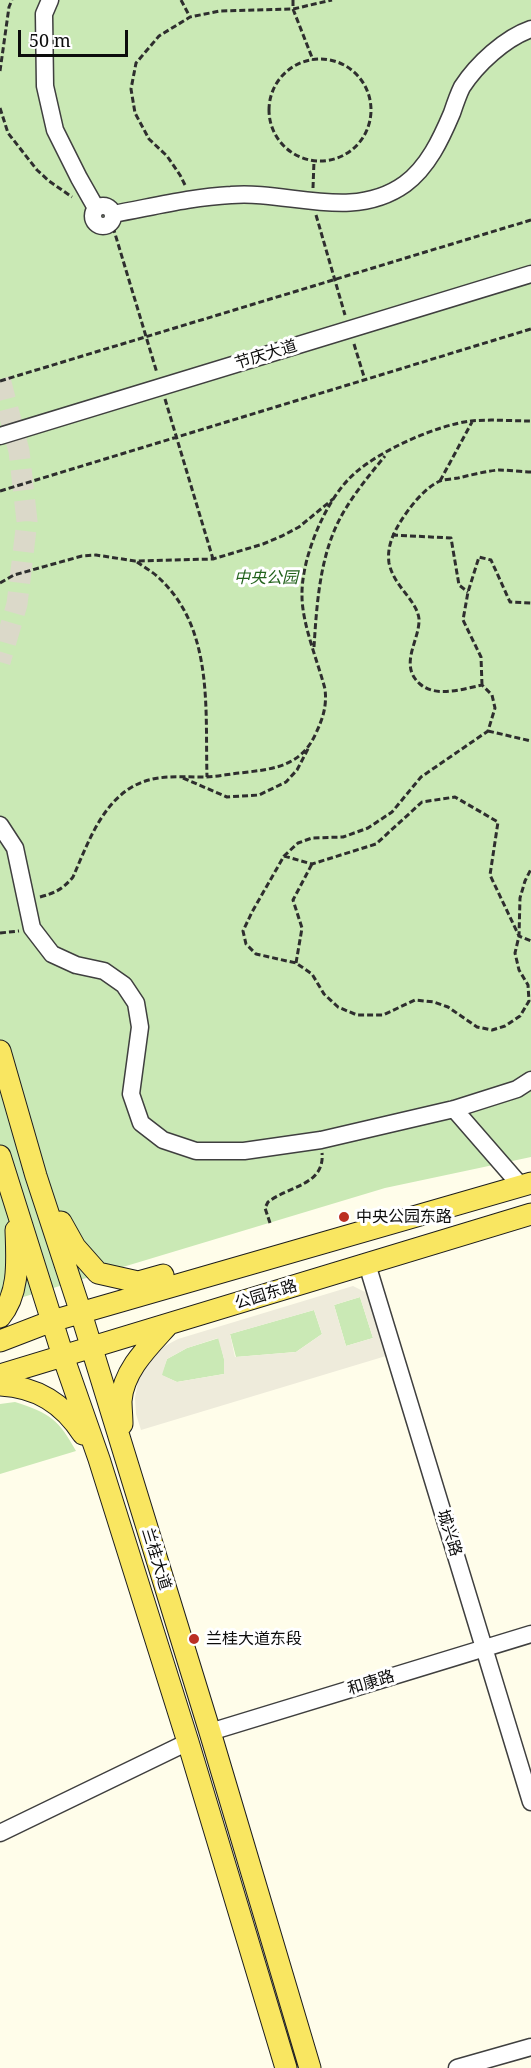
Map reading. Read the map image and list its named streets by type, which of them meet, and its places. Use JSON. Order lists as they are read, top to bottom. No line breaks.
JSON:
{"streets":{"main road":["公园东路","兰桂大道"],"street":["节庆大道","城兴路","和康路"]},"crossings":[["公园东路","城兴路"],["公园东路","兰桂大道"],["城兴路","和康路"],["兰桂大道","和康路"]],"parks":["中央公园"],"places":["中央公园东路","兰桂大道东段"],"scale_bar":"50 m"}
